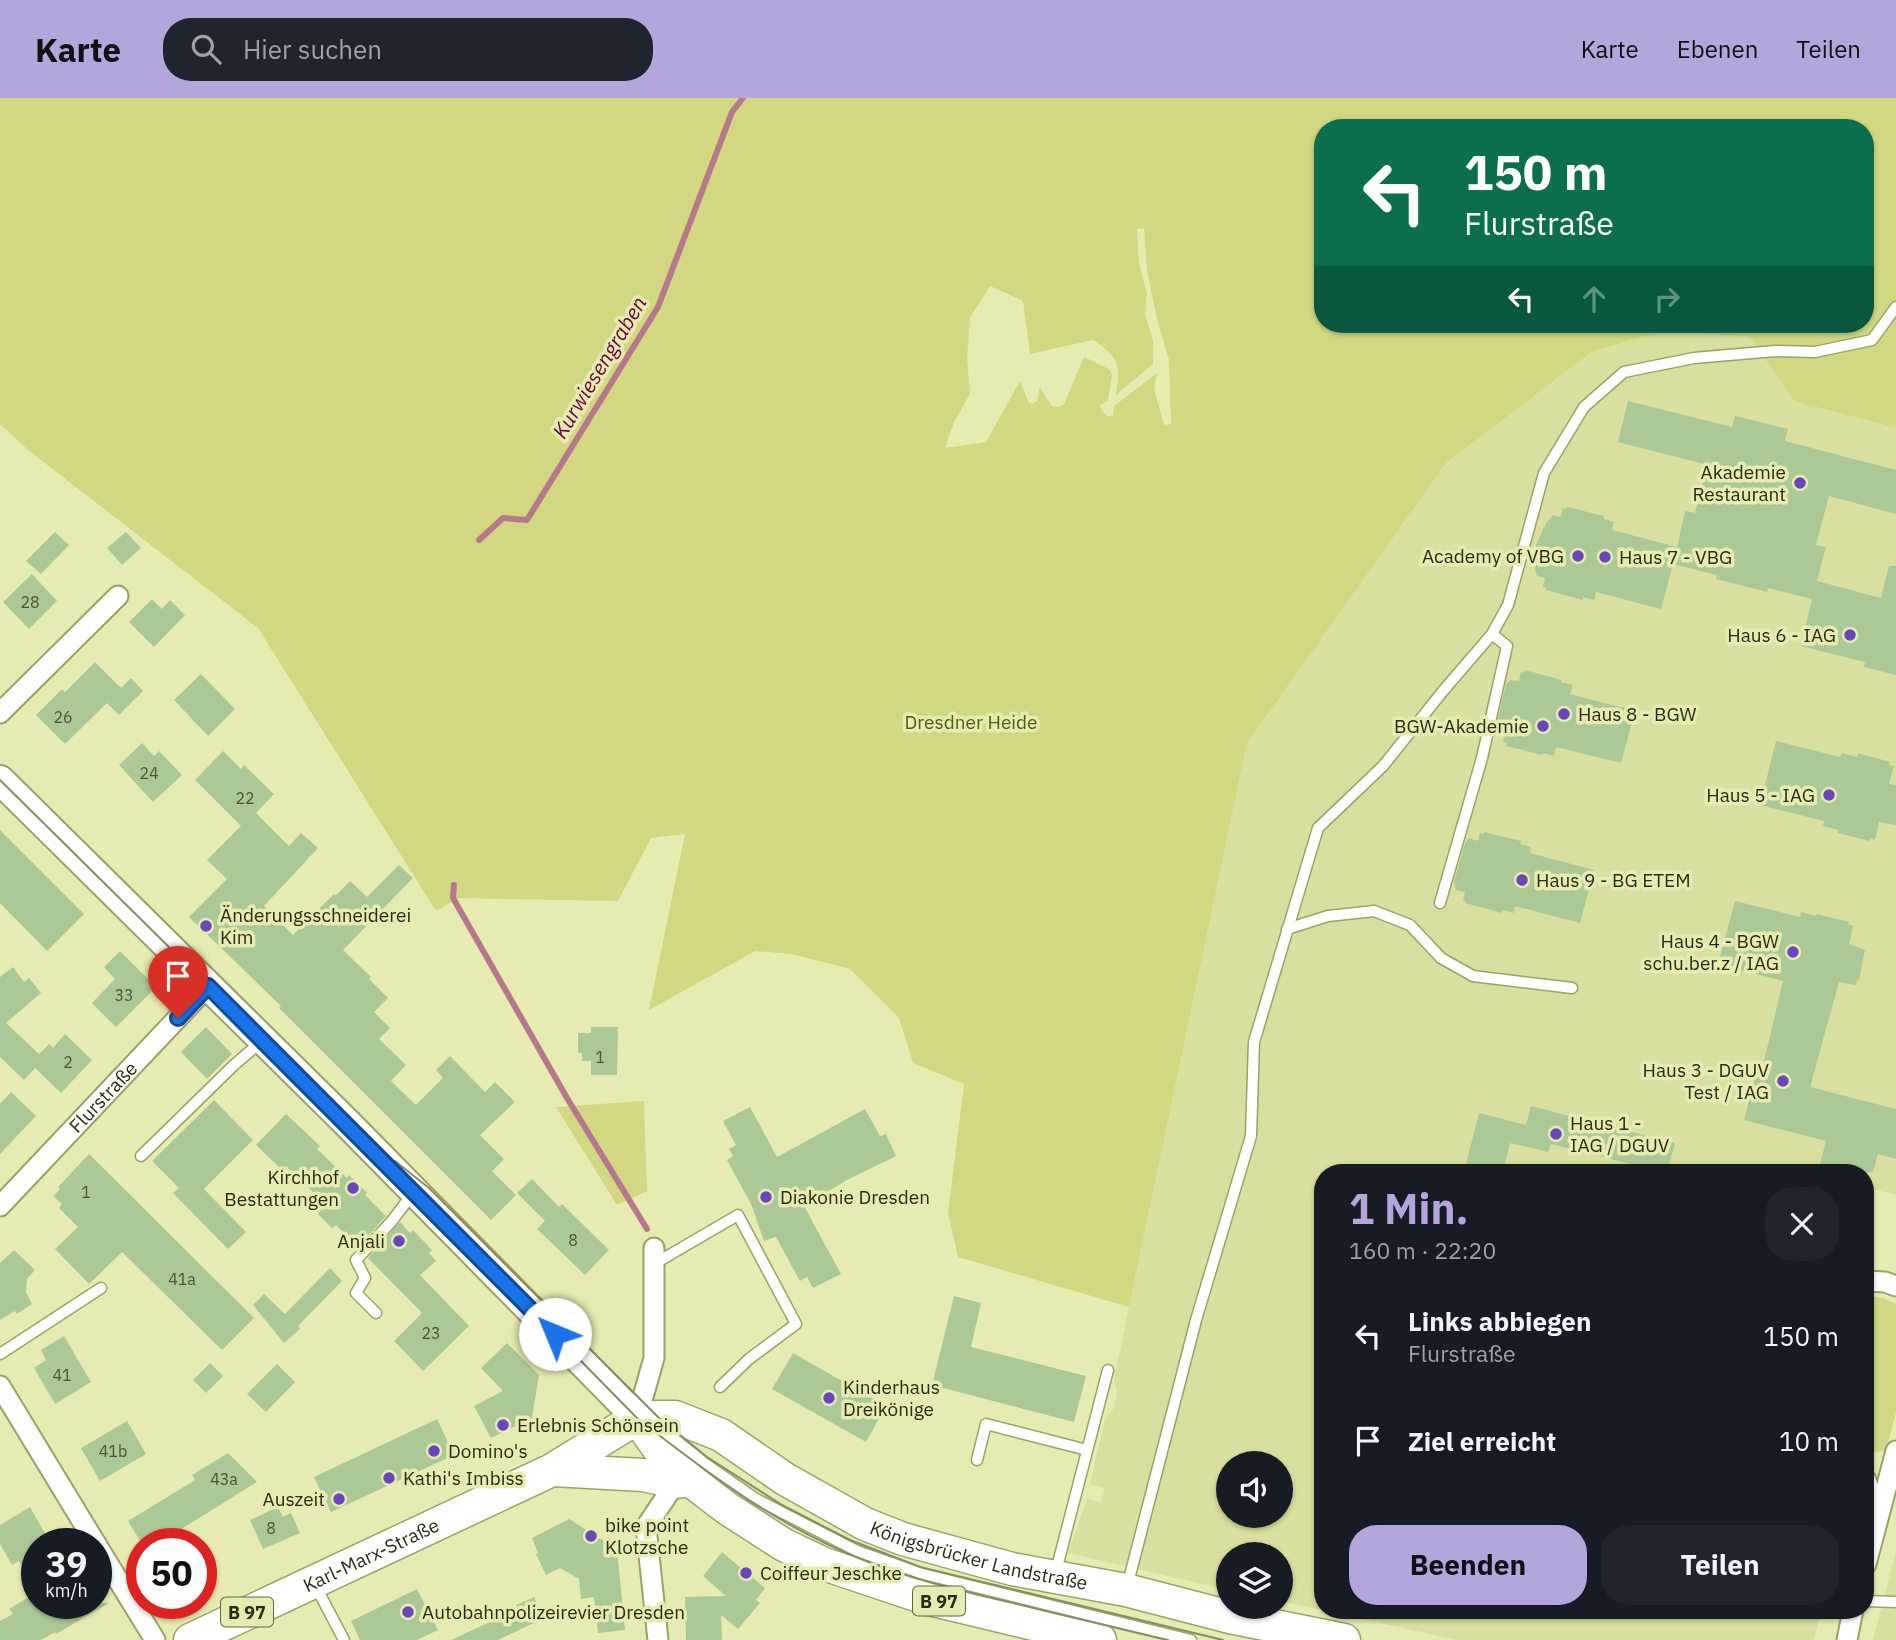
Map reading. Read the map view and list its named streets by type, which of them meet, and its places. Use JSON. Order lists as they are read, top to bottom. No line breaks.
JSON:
{"streets":{"main road":["Königsbrücker Landstraße","Karl-Marx-Straße","B 97"],"street":["Flurstraße"]},"crossings":[["Königsbrücker Landstraße","Karl-Marx-Straße"],["Königsbrücker Landstraße","B 97"],["Karl-Marx-Straße","B 97"]],"water":["Kurwiesengraben"],"parks":["Dresdner Heide"],"places":["Akademie Restaurant","Academy of VBG","Haus 7 - VBG","Haus 6 - IAG","Haus 8 - BGW","BGW-Akademie","Haus 5 - IAG","Haus 9 - BG ETEM","Änderungsschneiderei Kim","Haus 4 - BGW schu.ber.z / IAG","Haus 3 - DGUV Test / IAG","Haus 1 - IAG / DGUV","Kirchhof Bestattungen","Diakonie Dresden","Anjali","Kinderhaus Dreikönige","Erlebnis Schönsein","Domino's","Kathi's Imbiss","Auszeit","bike point Klotzsche","Coiffeur Jeschke","Autobahnpolizeirevier Dresden"],"house_numbers":["28","26","24","22","33","1","2","1","8","41a","23","41","41b","43a","8"],"page":{"header":"Karte","search":"Hier suchen","nav":["Karte","Ebenen","Teilen"],"turn":["150 m","Flurstraße"],"heading":["1 Min.","160 m · 22:20"],"list":[{"name":"Links abbiegen","note":"Flurstraße","value":"150 m"},{"name":"Ziel erreicht","value":"10 m"}],"buttons":["Beenden","Teilen"],"speed":"39 km/h","limit":"50"}}
